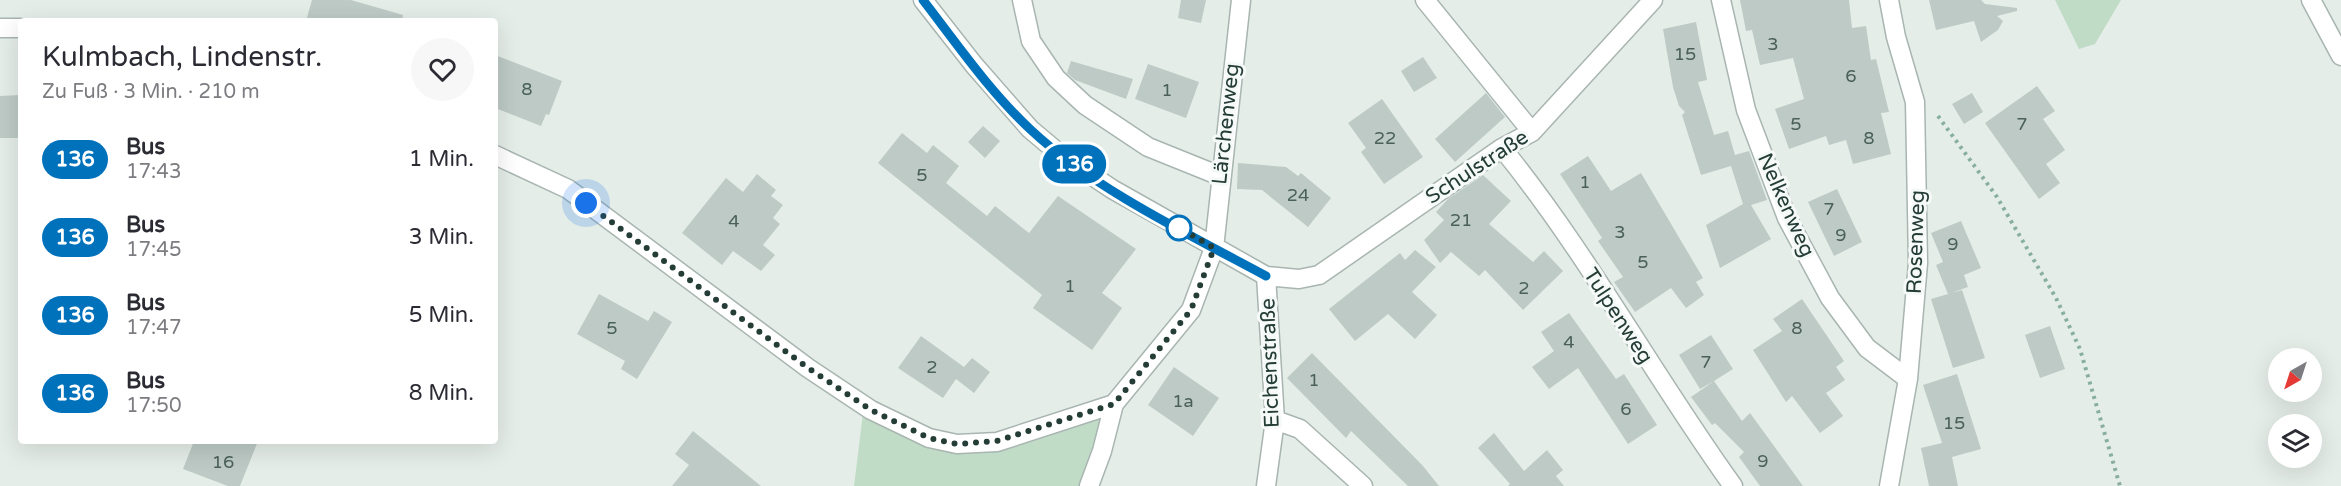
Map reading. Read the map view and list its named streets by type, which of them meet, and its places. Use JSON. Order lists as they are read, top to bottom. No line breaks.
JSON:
{"streets":{"street":["Lärchenweg","Schulstraße","Nelkenweg","Rosenweg","Tulpenweg","Eichenstraße"]},"crossings":[["Schulstraße","Tulpenweg"],["Schulstraße","Eichenstraße"],["Nelkenweg","Rosenweg"]],"lines":["bus line 136"],"house_numbers":["3","15","6","8","1","5","7","22","8","5","1","24","7","21","4","3","9","9","5","1","2","5","8","4","7","2","1","1a","6","15","9","16"],"north":"bottom left","page":{"on_map":"136","heading":["Kulmbach, Lindenstr.","Zu Fuß · 3 Min. · 210 m"],"list":[{"mark":"136","name":"Bus","note":"17:43","value":"1 Min."},{"mark":"136","name":"Bus","note":"17:45","value":"3 Min."},{"mark":"136","name":"Bus","note":"17:47","value":"5 Min."},{"mark":"136","name":"Bus","note":"17:50","value":"8 Min."}]}}
